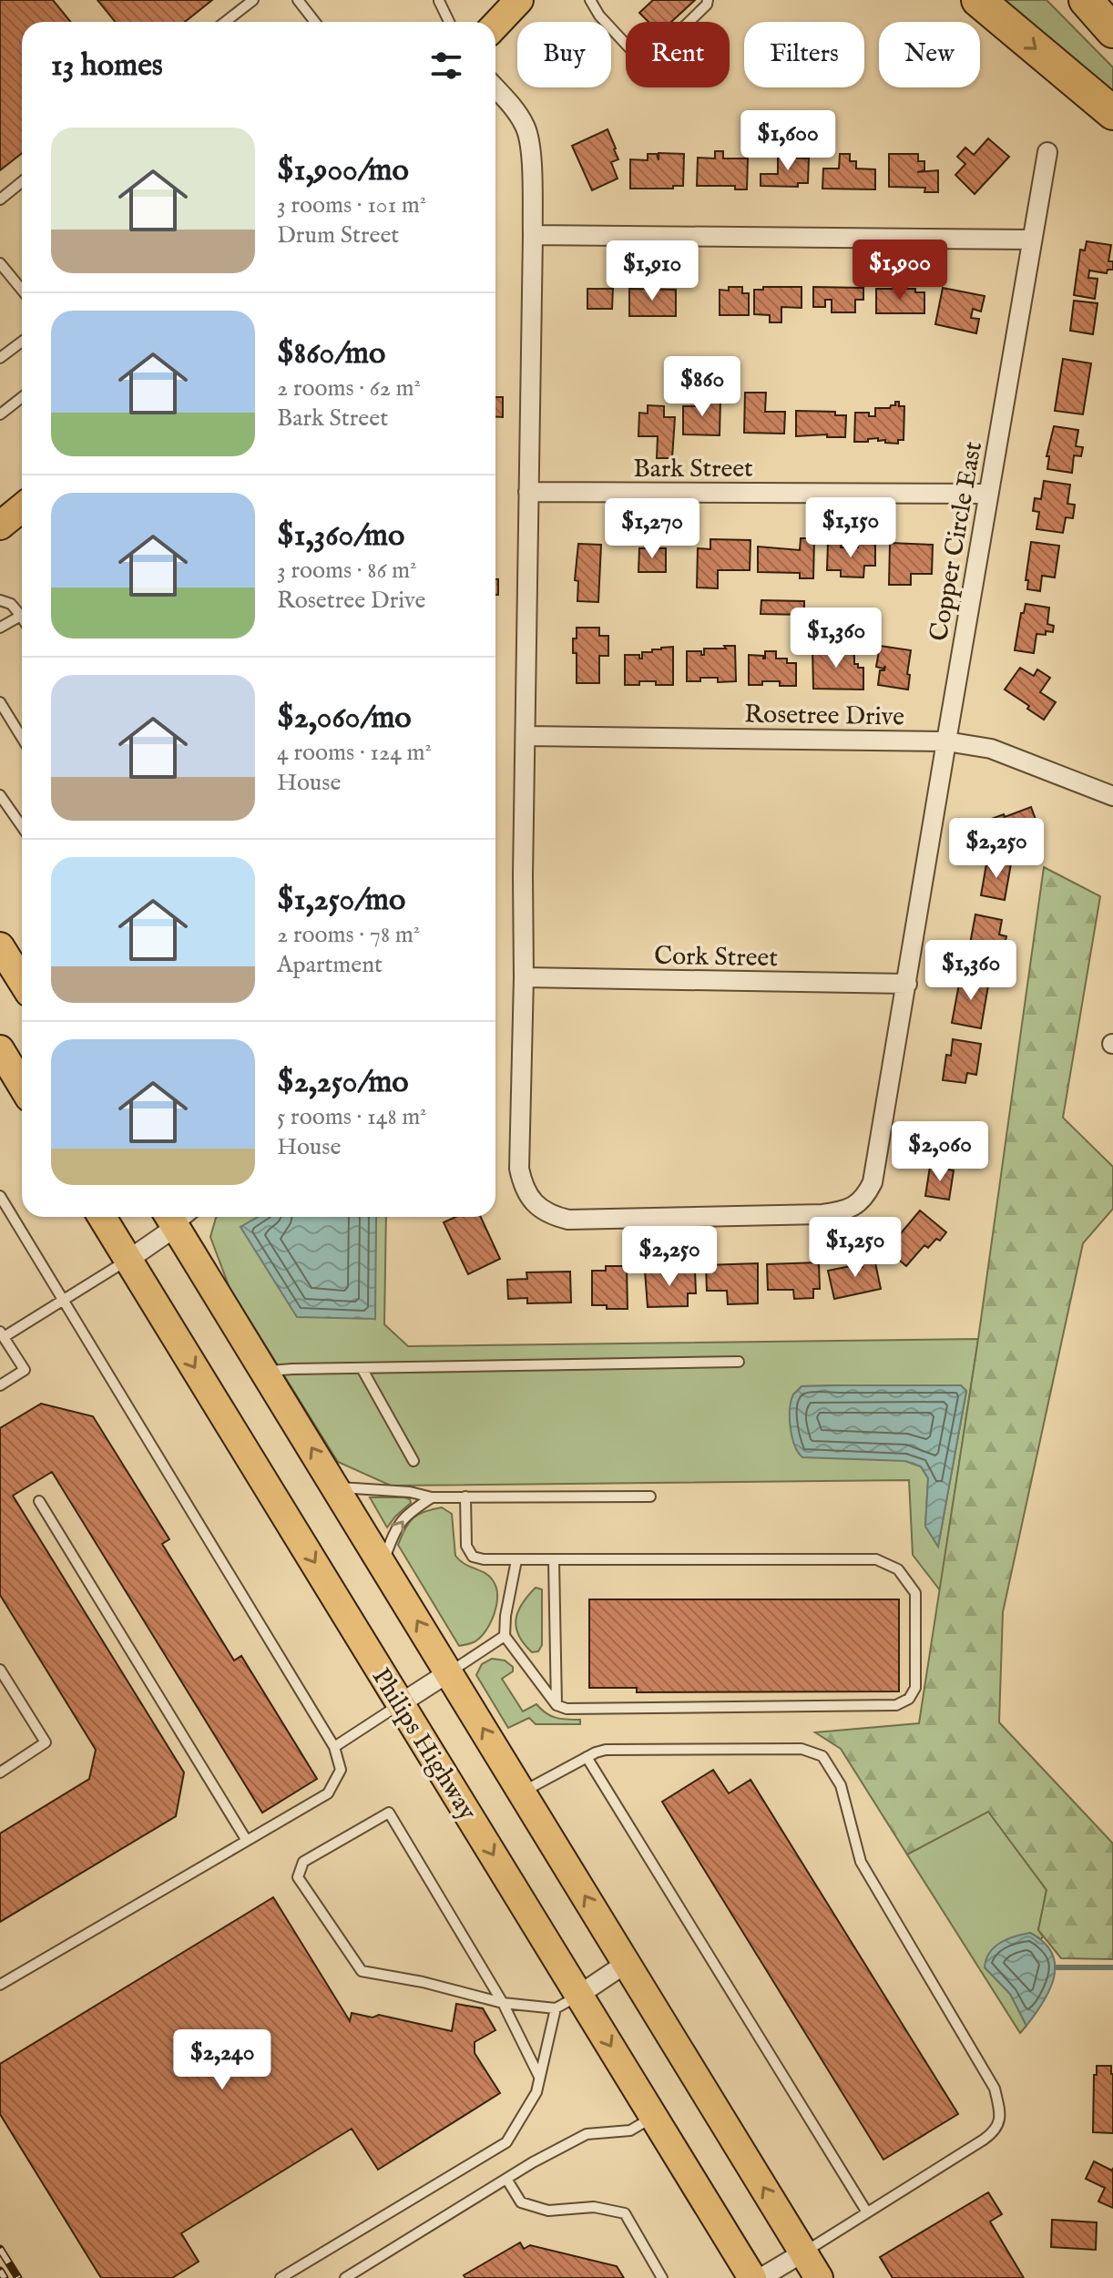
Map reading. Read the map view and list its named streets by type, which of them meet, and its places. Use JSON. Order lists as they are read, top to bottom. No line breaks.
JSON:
{"streets":{"main road":["Philips Highway"],"street":["Bark Street","Copper Circle East","Rosetree Drive","Cork Street"]},"crossings":[["Bark Street","Copper Circle East"],["Copper Circle East","Rosetree Drive"],["Copper Circle East","Cork Street"]],"page":{"chip":["Buy","Rent","Filters","New"],"heading":"13 homes","list":[{"name":"$1,900/mo","note":"3 rooms · 101 m² · Drum Street"},{"name":"$860/mo","note":"2 rooms · 62 m² · Bark Street"},{"name":"$1,360/mo","note":"3 rooms · 86 m² · Rosetree Drive"},{"name":"$2,060/mo","note":"4 rooms · 124 m² · House"},{"name":"$1,250/mo","note":"2 rooms · 78 m² · Apartment"},{"name":"$2,250/mo","note":"5 rooms · 148 m² · House"}],"price":["$1,600","$1,900","$1,910","$860","$1,150","$1,270","$1,360","$2,250","$1,360","$2,060","$1,250","$2,250","$2,240"]}}
